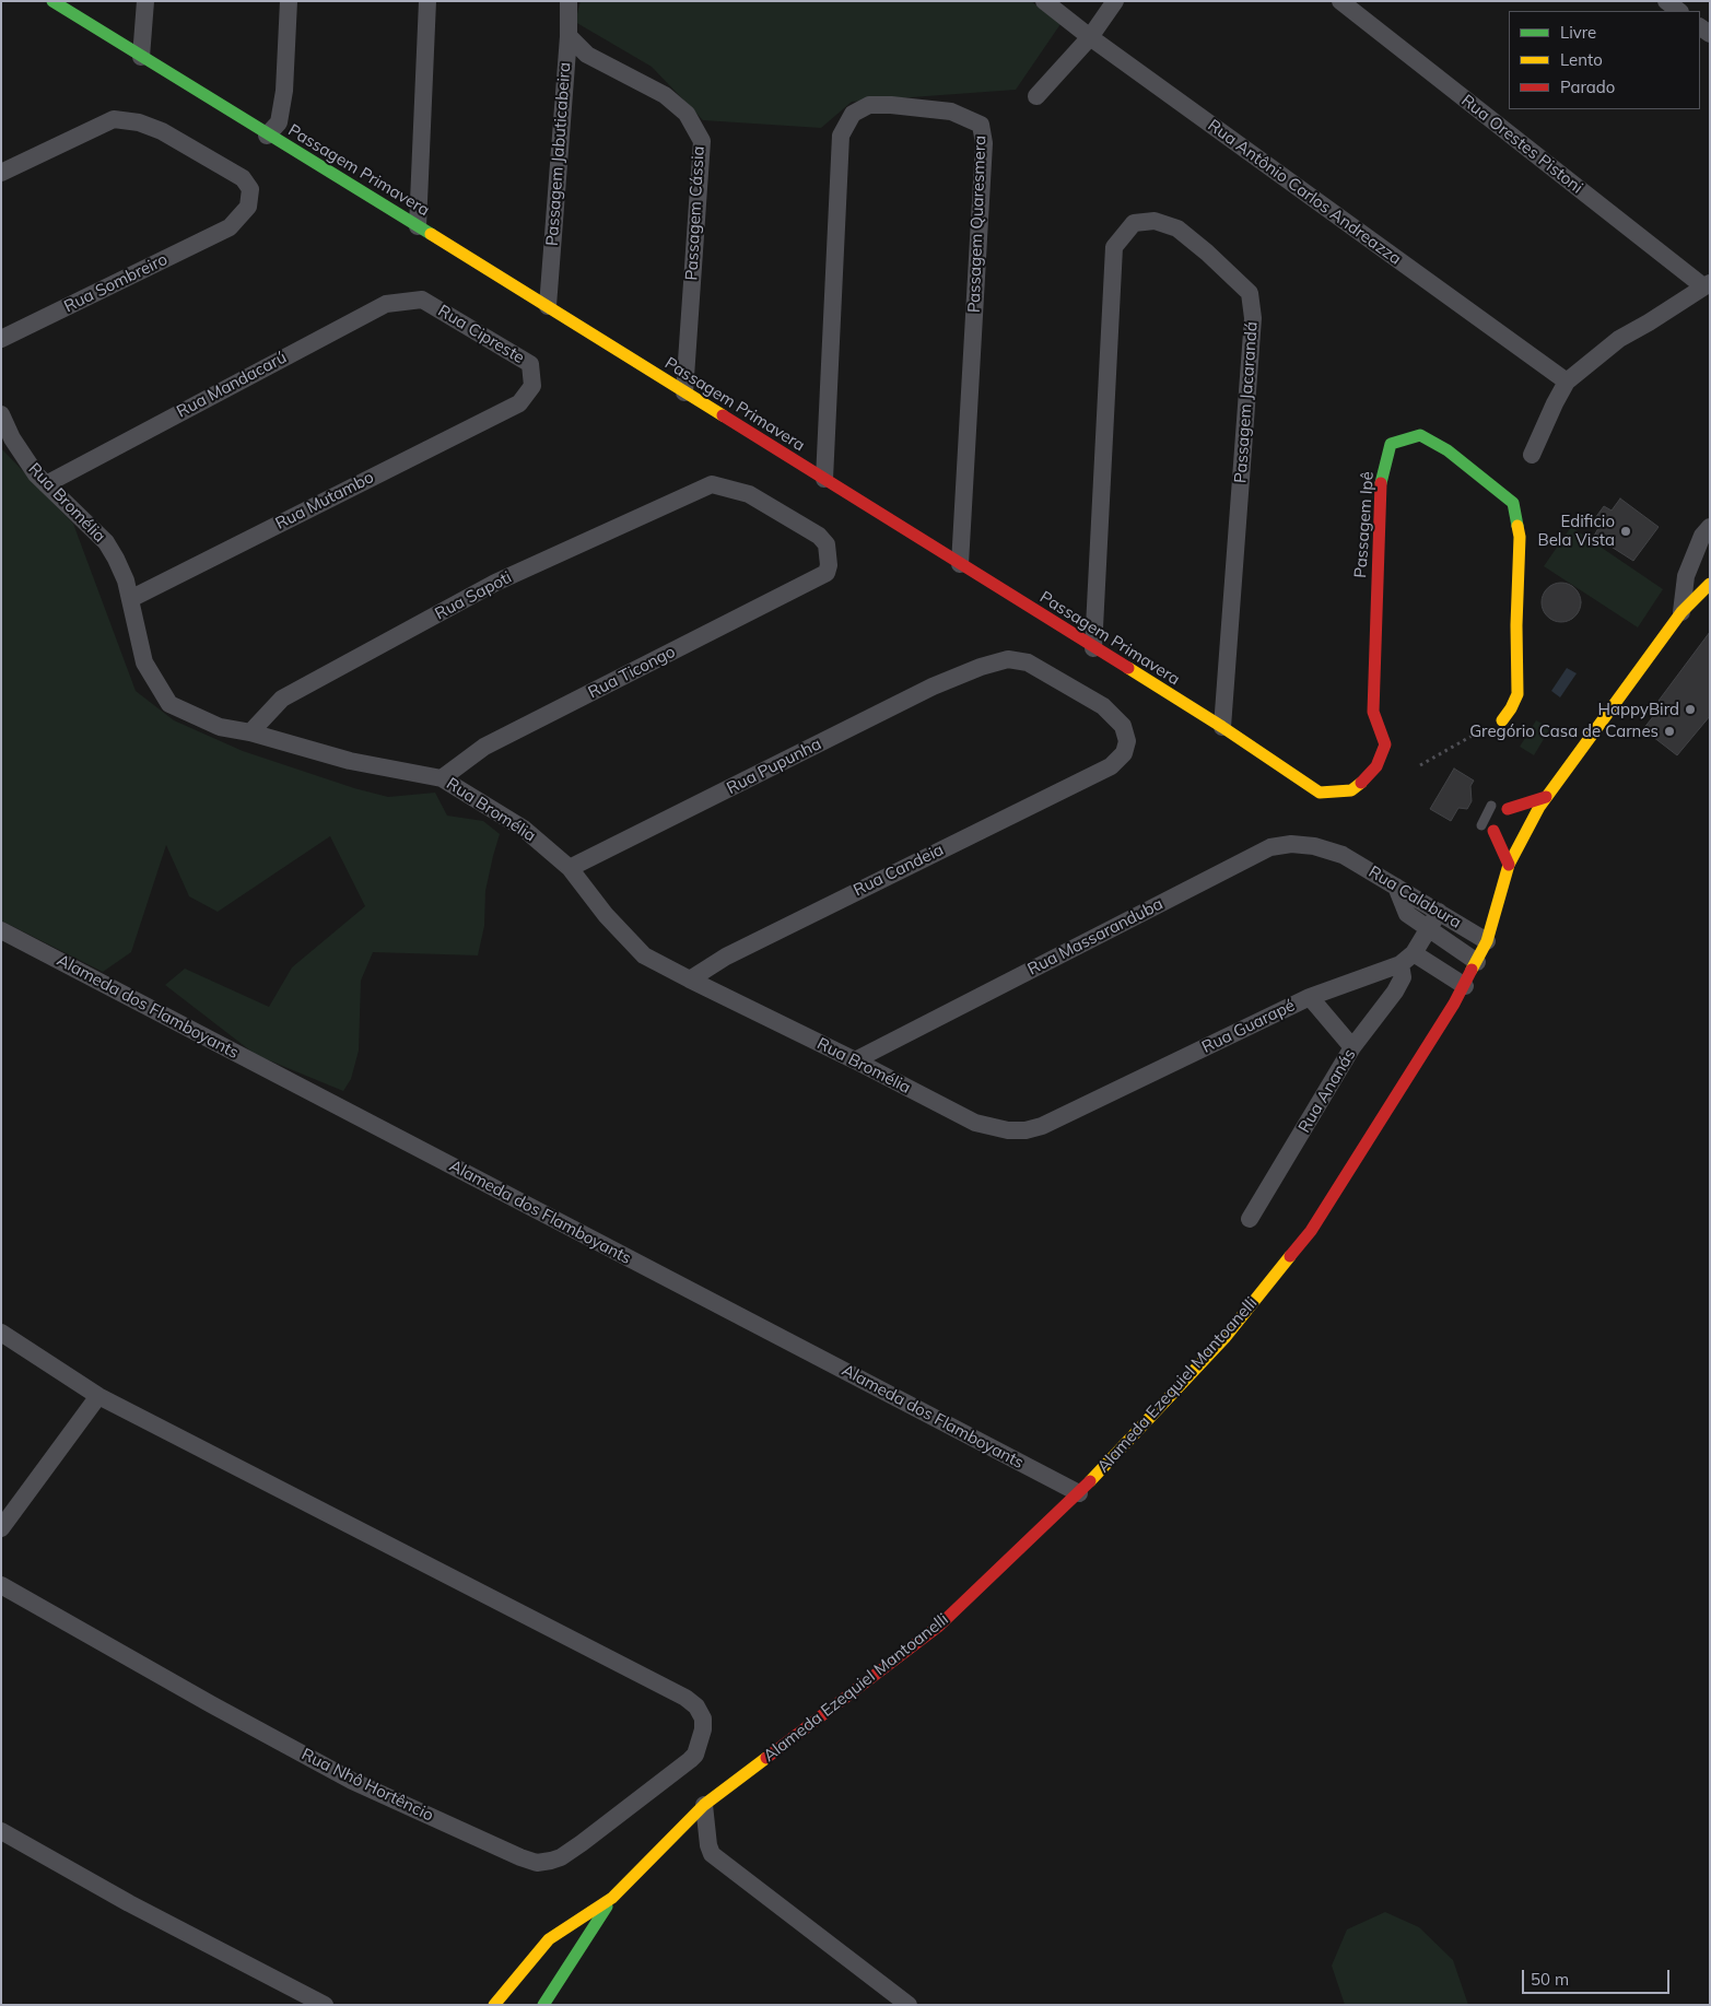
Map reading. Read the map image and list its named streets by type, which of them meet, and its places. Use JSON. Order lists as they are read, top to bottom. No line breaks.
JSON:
{"streets":{"street":["Rua Orestes Pistoni","Passagem Jabuticabeira","Passagem Primavera","Rua Antônio Carlos Andreazza","Passagem Cássia","Passagem Quaresmera","Rua Sombreiro","Rua Cipreste","Rua Mandacarú","Passagem Jacarandá","Rua Mutambo","Rua Bromélia","Passagem Ipê","Rua Sapoti","Rua Ticongo","Rua Pupunha","Rua Candeia","Rua Calabura","Rua Massaranduba","Alameda dos Flamboyants","Rua Guarapé","Rua Ananás","Alameda Ezequiel Mantoanelli","Rua Nhô Hortêncio"]},"crossings":[["Passagem Jabuticabeira","Passagem Primavera"],["Passagem Jabuticabeira","Passagem Cássia"],["Passagem Primavera","Passagem Cássia"],["Passagem Primavera","Passagem Quaresmera"],["Passagem Primavera","Passagem Jacarandá"],["Passagem Primavera","Passagem Ipê"],["Rua Cipreste","Rua Mandacarú"],["Rua Cipreste","Rua Mutambo"],["Rua Mandacarú","Rua Bromélia"],["Rua Mutambo","Rua Bromélia"],["Rua Bromélia","Rua Sapoti"],["Rua Bromélia","Rua Ticongo"],["Rua Bromélia","Rua Pupunha"],["Rua Bromélia","Rua Candeia"],["Rua Bromélia","Rua Massaranduba"],["Rua Bromélia","Rua Guarapé"],["Rua Sapoti","Rua Ticongo"],["Rua Pupunha","Rua Candeia"],["Rua Calabura","Rua Massaranduba"],["Rua Calabura","Alameda Ezequiel Mantoanelli"],["Alameda dos Flamboyants","Alameda Ezequiel Mantoanelli"],["Rua Guarapé","Rua Ananás"]],"places":["Edificio Bela Vista","HappyBird","Gregório Casa de Carnes"],"legend":["Livre","Lento","Parado"],"scale_bar":"50 m"}
